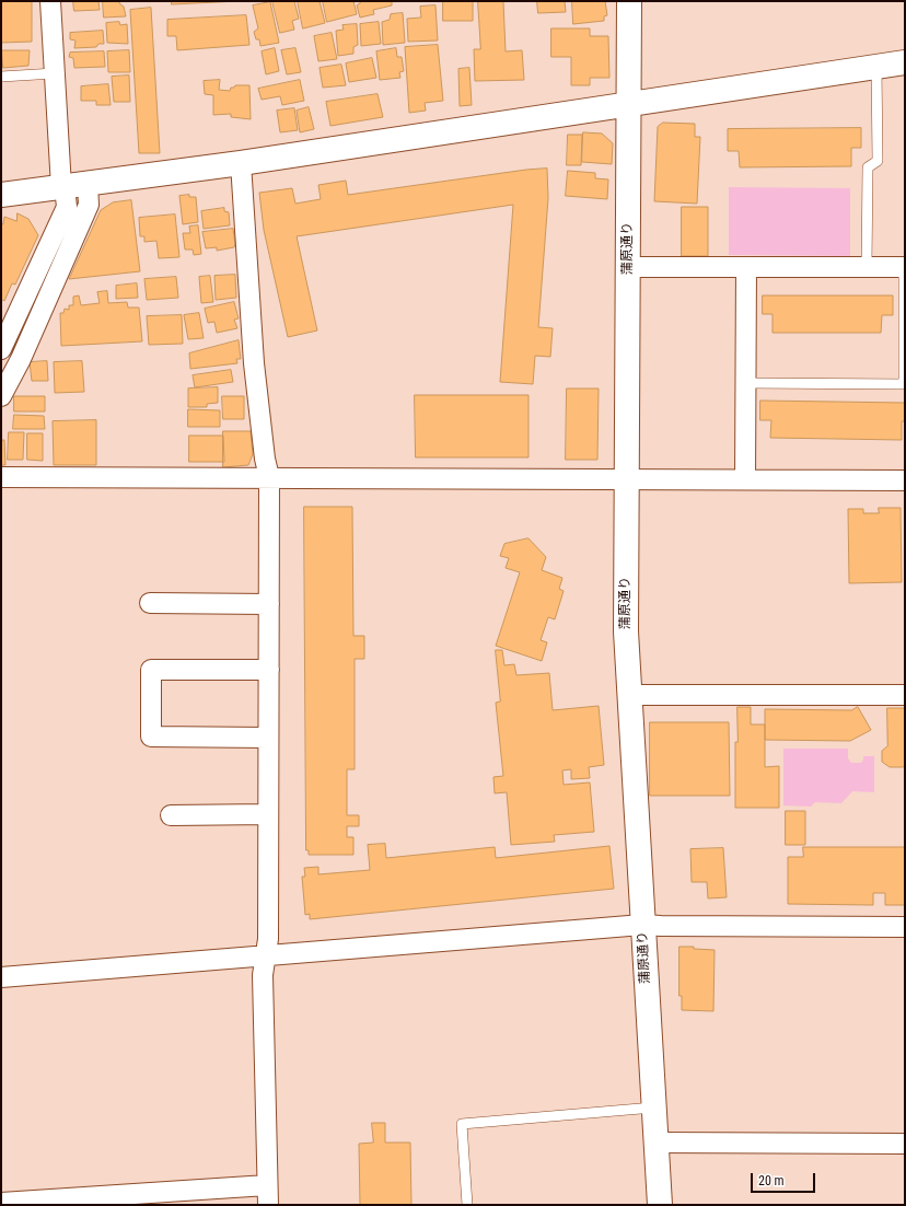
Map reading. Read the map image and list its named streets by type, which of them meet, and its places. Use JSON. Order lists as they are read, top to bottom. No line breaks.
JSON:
{"streets":{"street":["蒲原通り"]},"scale_bar":"20 m"}
